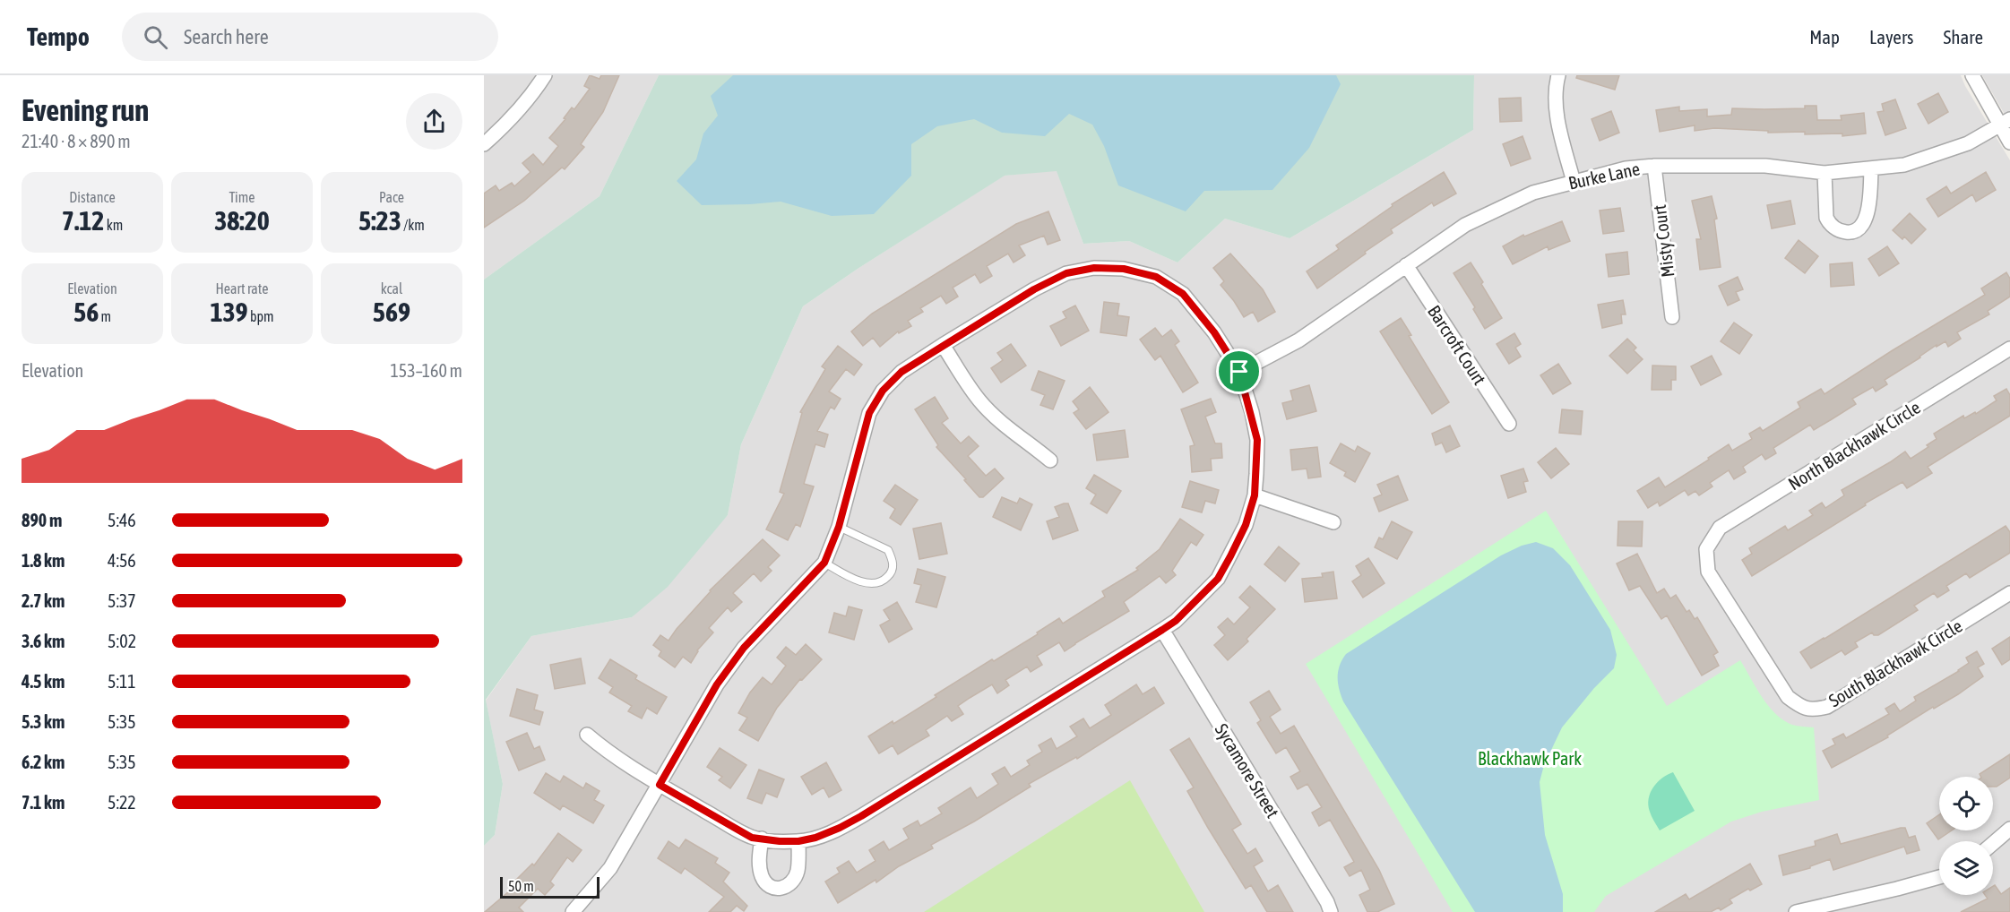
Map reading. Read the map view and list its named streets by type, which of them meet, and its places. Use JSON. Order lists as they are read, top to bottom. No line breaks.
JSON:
{"streets":{"street":["Burke Lane","Misty Court","Barcroft Court","North Blackhawk Circle","South Blackhawk Circle","Sycamore Street"]},"crossings":[["Burke Lane","Misty Court"],["Burke Lane","Barcroft Court"],["North Blackhawk Circle","South Blackhawk Circle"]],"parks":["Blackhawk Park"],"scale_bar":"50 m","page":{"header":"Tempo","search":"Search here","nav":["Map","Layers","Share"],"heading":["Evening run","21:40 · 8 × 890 m"],"stats":[["Distance","7.12 km"],["Time","38:20"],["Pace","5:23 /km"],["Elevation","56 m"],["Heart rate","139 bpm"],["kcal","569"]],"chart":["Elevation","153–160 m"],"list":[{"name":"890 m","note":"5:46"},{"name":"1.8 km","note":"4:56"},{"name":"2.7 km","note":"5:37"},{"name":"3.6 km","note":"5:02"},{"name":"4.5 km","note":"5:11"},{"name":"5.3 km","note":"5:35"},{"name":"6.2 km","note":"5:35"},{"name":"7.1 km","note":"5:22"}],"scale":"50 m"}}
